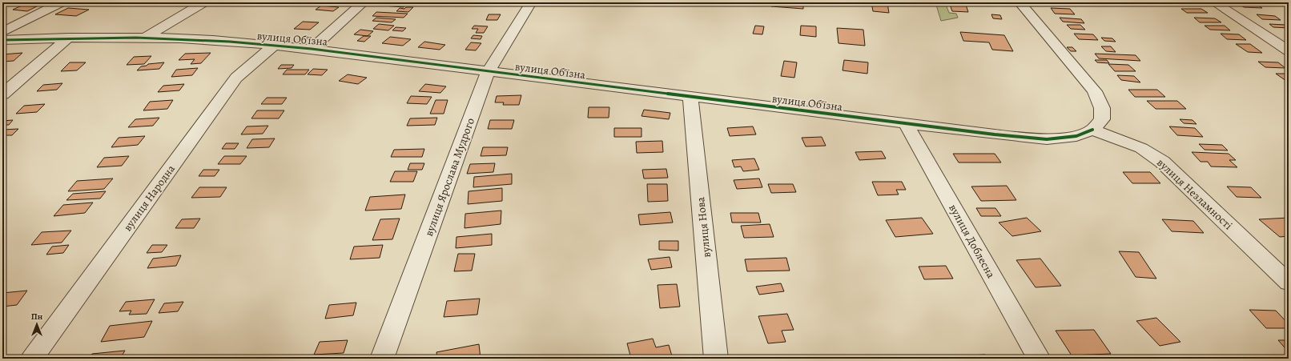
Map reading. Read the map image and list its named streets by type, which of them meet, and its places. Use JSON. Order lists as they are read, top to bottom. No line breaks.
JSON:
{"streets":{"street":["вулиця Об'їзна","вулиця Ярослава Мудрого","вулиця Незламності","вулиця Народна","вулиця Нова","вулиця Доблесна"]},"crossings":[["вулиця Об'їзна","вулиця Ярослава Мудрого"],["вулиця Об'їзна","вулиця Незламності"],["вулиця Об'їзна","вулиця Народна"],["вулиця Об'їзна","вулиця Нова"],["вулиця Об'їзна","вулиця Доблесна"]],"north":"top"}
